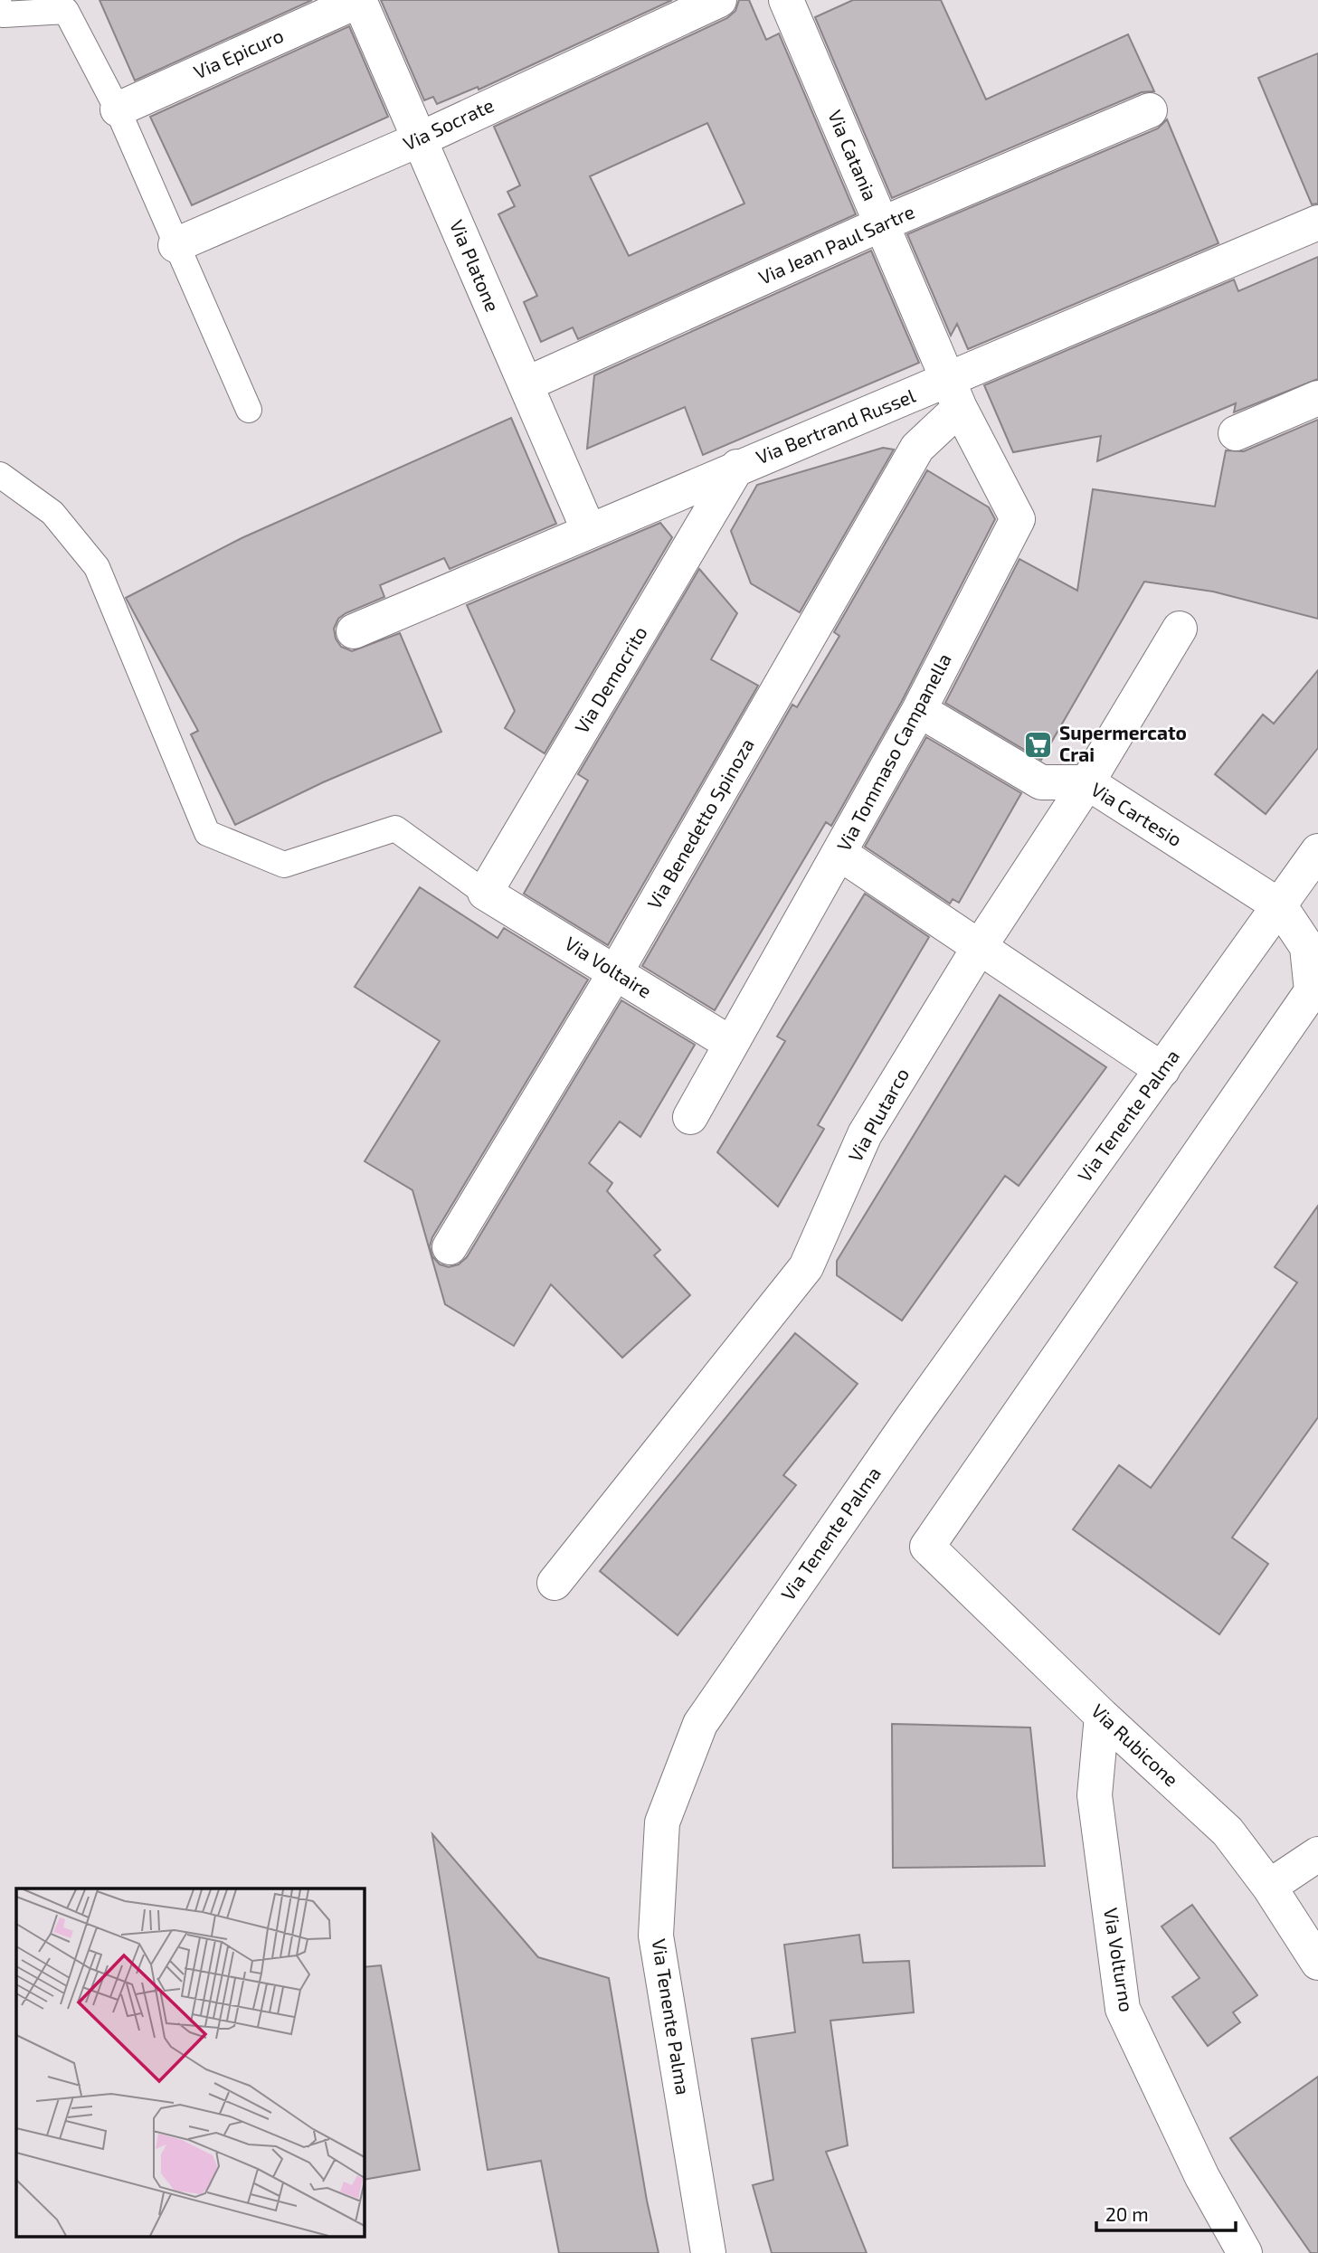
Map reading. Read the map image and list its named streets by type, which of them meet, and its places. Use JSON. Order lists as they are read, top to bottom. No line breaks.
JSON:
{"streets":{"street":["Via Epicuro","Via Socrate","Via Catania","Via Jean Paul Sartre","Via Platone","Via Bertrand Russel","Via Democrito","Via Tommaso Campanella","Via Cartesio","Via Benedetto Spinoza","Via Voltaire","Via Plutarco","Via Tenente Palma","Via Rubicone","Via Volturno"]},"crossings":[["Via Epicuro","Via Platone"],["Via Socrate","Via Platone"],["Via Catania","Via Jean Paul Sartre"],["Via Catania","Via Bertrand Russel"],["Via Catania","Via Tommaso Campanella"],["Via Catania","Via Benedetto Spinoza"],["Via Jean Paul Sartre","Via Platone"],["Via Platone","Via Bertrand Russel"],["Via Bertrand Russel","Via Democrito"],["Via Bertrand Russel","Via Tommaso Campanella"],["Via Bertrand Russel","Via Benedetto Spinoza"],["Via Democrito","Via Voltaire"],["Via Tommaso Campanella","Via Cartesio"],["Via Tommaso Campanella","Via Benedetto Spinoza"],["Via Tommaso Campanella","Via Voltaire"],["Via Cartesio","Via Plutarco"],["Via Cartesio","Via Tenente Palma"],["Via Cartesio","Via Rubicone"],["Via Benedetto Spinoza","Via Voltaire"],["Via Tenente Palma","Via Rubicone"],["Via Rubicone","Via Volturno"]],"places":{"supermarket":["Supermercato Crai"]},"scale_bar":"20 m"}
